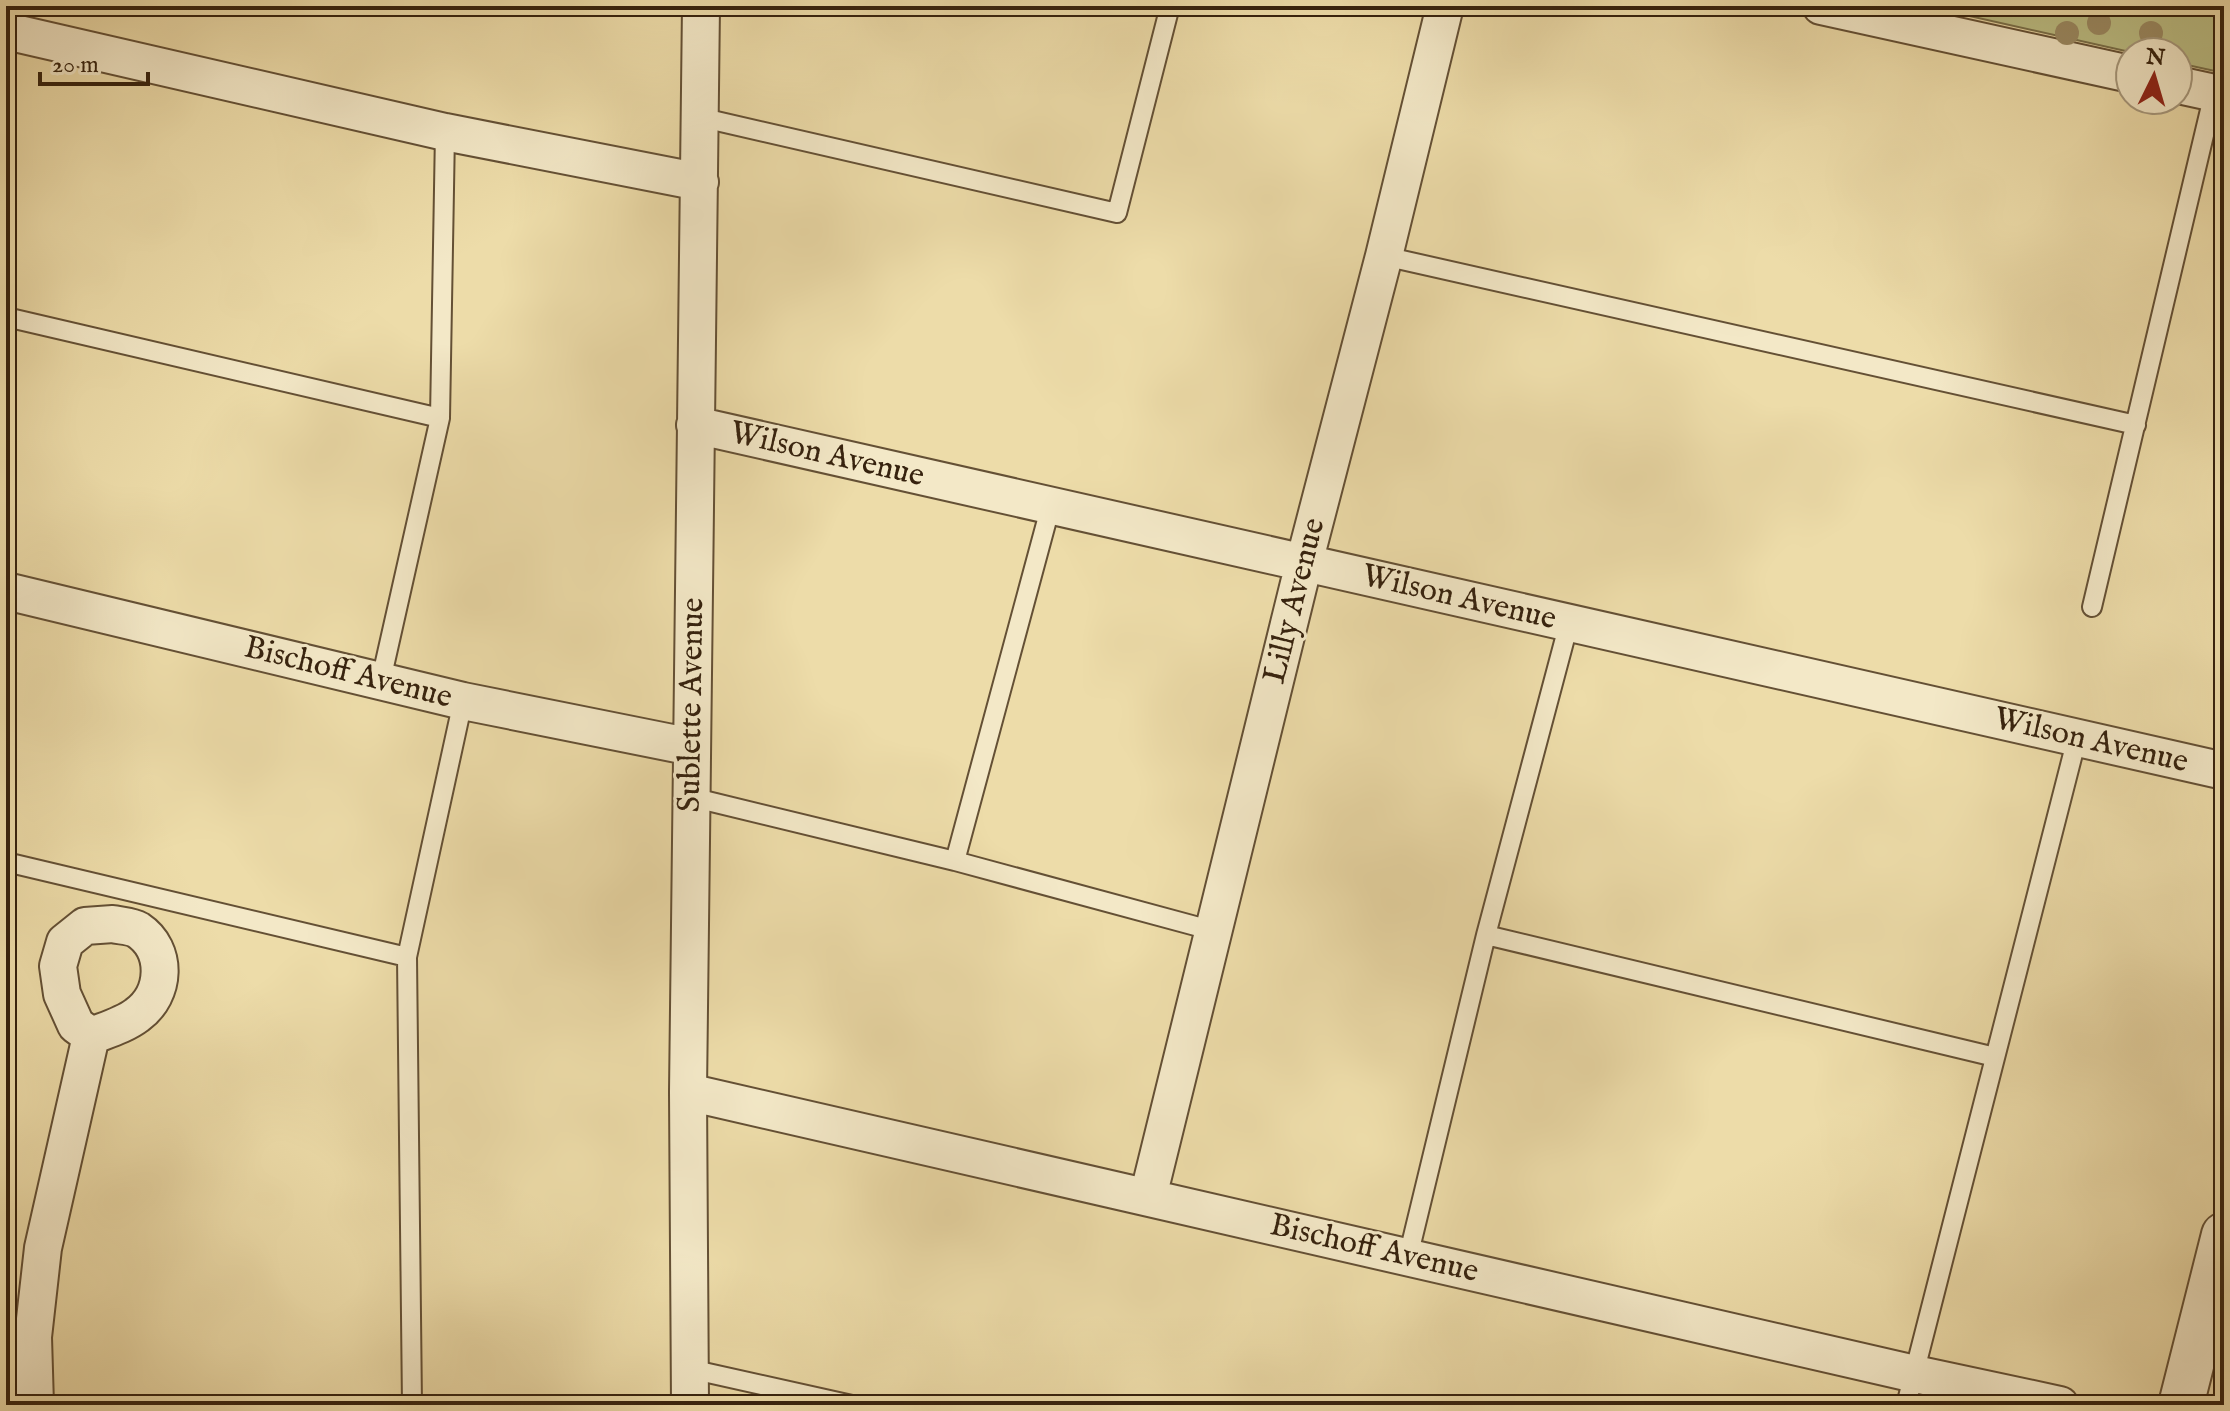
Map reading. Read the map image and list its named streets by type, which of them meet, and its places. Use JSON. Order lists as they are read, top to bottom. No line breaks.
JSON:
{"streets":{"street":["Wilson Avenue","Lilly Avenue","Bischoff Avenue","Sublette Avenue"]},"crossings":[["Wilson Avenue","Lilly Avenue"],["Wilson Avenue","Sublette Avenue"],["Lilly Avenue","Bischoff Avenue"],["Bischoff Avenue","Sublette Avenue"]],"scale_bar":"20 m","north":"top"}
